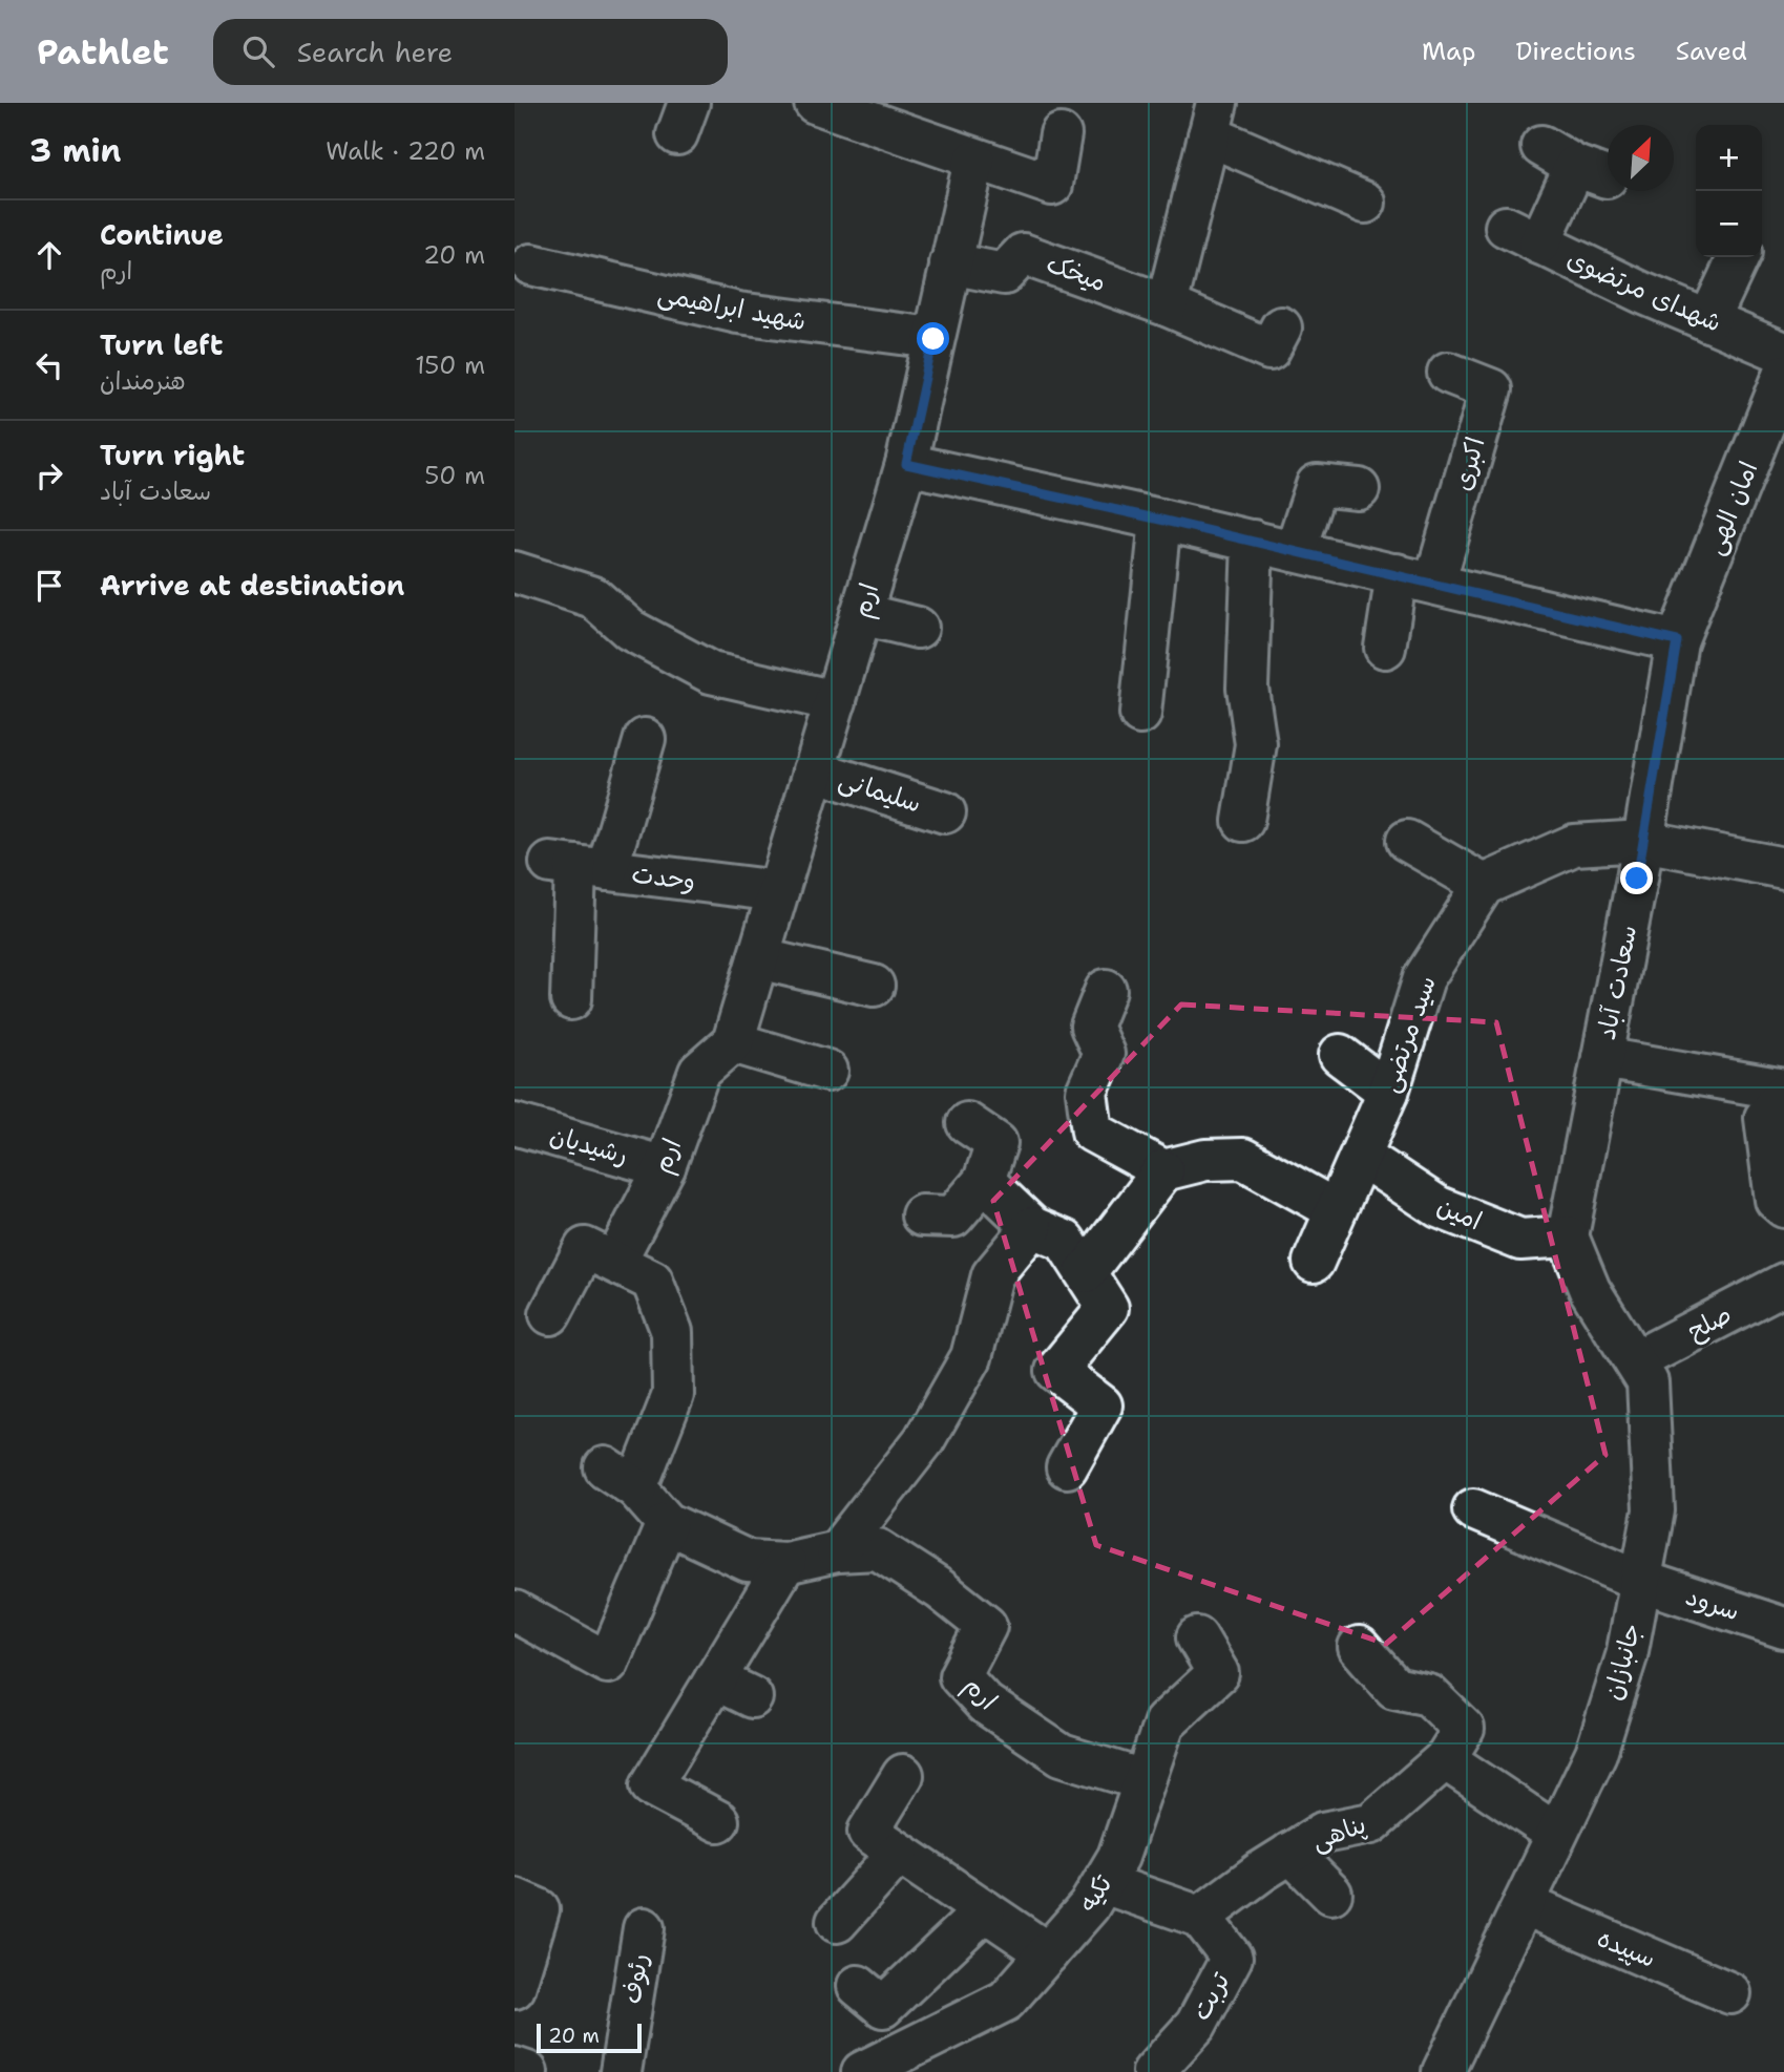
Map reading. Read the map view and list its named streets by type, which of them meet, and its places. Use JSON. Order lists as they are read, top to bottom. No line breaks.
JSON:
{"streets":{"street":["میخک","شهدای مرتضوی","شهید ابراهیمی","اکبری","امان الهی","ارم","سلیمانی","وحدت","سعادت آباد","سید مرتضی","رشیدیان","امین","صلح","سرود","جانبازان","پناهی","تکیه","سپیده","رئوف","تربت"]},"crossings":[["میخک","ارم"],["شهید ابراهیمی","ارم"],["امان الهی","سعادت آباد"],["ارم","سلیمانی"],["ارم","وحدت"],["ارم","رشیدیان"],["ارم","تکیه"],["سعادت آباد","امین"],["سعادت آباد","جانبازان"],["سید مرتضی","امین"],["امین","جانبازان"],["صلح","جانبازان"],["سرود","جانبازان"],["جانبازان","سپیده"],["پناهی","تربت"]],"scale_bar":"20 m","north":"top right","page":{"header":"Pathlet","search":"Search here","nav":["Map","Directions","Saved"],"heading":["3 min","Walk · 220 m"],"map_buttons":["+","−"],"list":[["Continue","ارم","20 m"],["Turn left","هنرمندان","150 m"],["Turn right","سعادت آباد","50 m"],"Arrive at destination"],"scale":"20 m"}}
